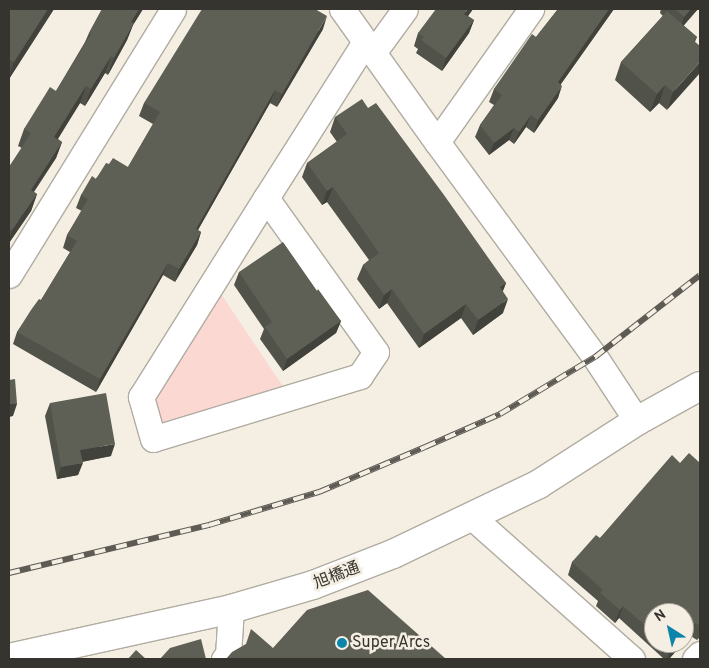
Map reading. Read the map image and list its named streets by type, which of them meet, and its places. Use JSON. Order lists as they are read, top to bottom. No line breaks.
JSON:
{"streets":{"street":["旭橋通"]},"places":["Super Arcs"],"north":"top left"}
